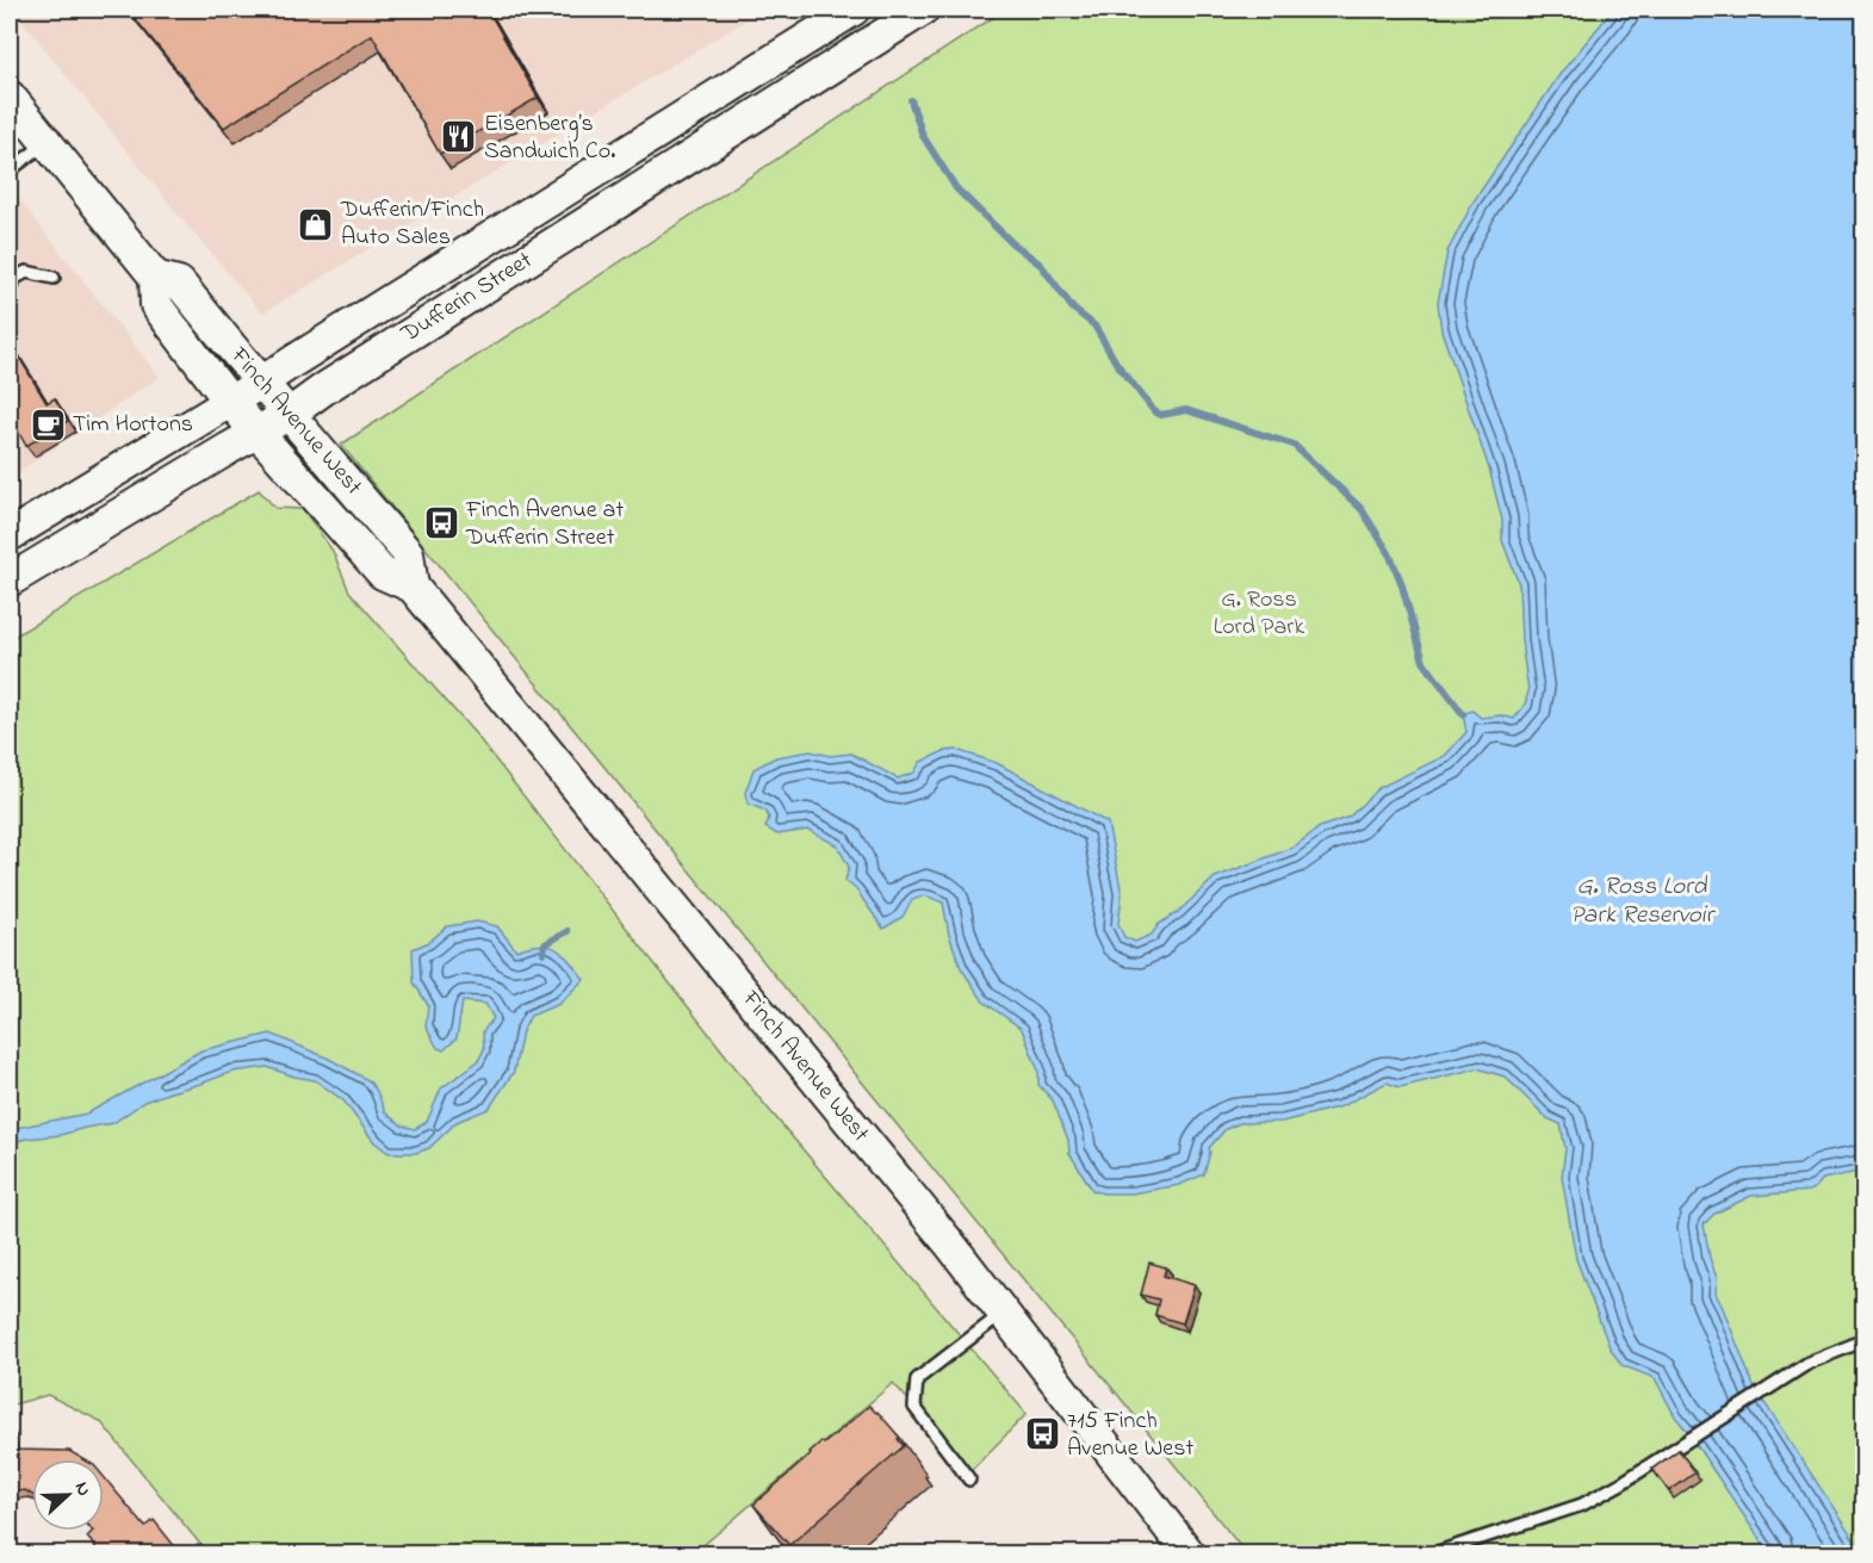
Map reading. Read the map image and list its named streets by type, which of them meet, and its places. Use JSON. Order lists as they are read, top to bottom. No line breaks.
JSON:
{"streets":{"main road":["Dufferin Street","Finch Avenue West"]},"crossings":[["Dufferin Street","Finch Avenue West"]],"water":["G. Ross Lord Park Reservoir"],"parks":["G. Ross Lord Park"],"places":{"restaurant":["Eisenberg’s Sandwich Co."],"shop":["Dufferin/Finch Auto Sales"],"cafe":["Tim Hortons"],"bus stop":["Finch Avenue at Dufferin Street","715 Finch Avenue West"]},"north":"right"}
